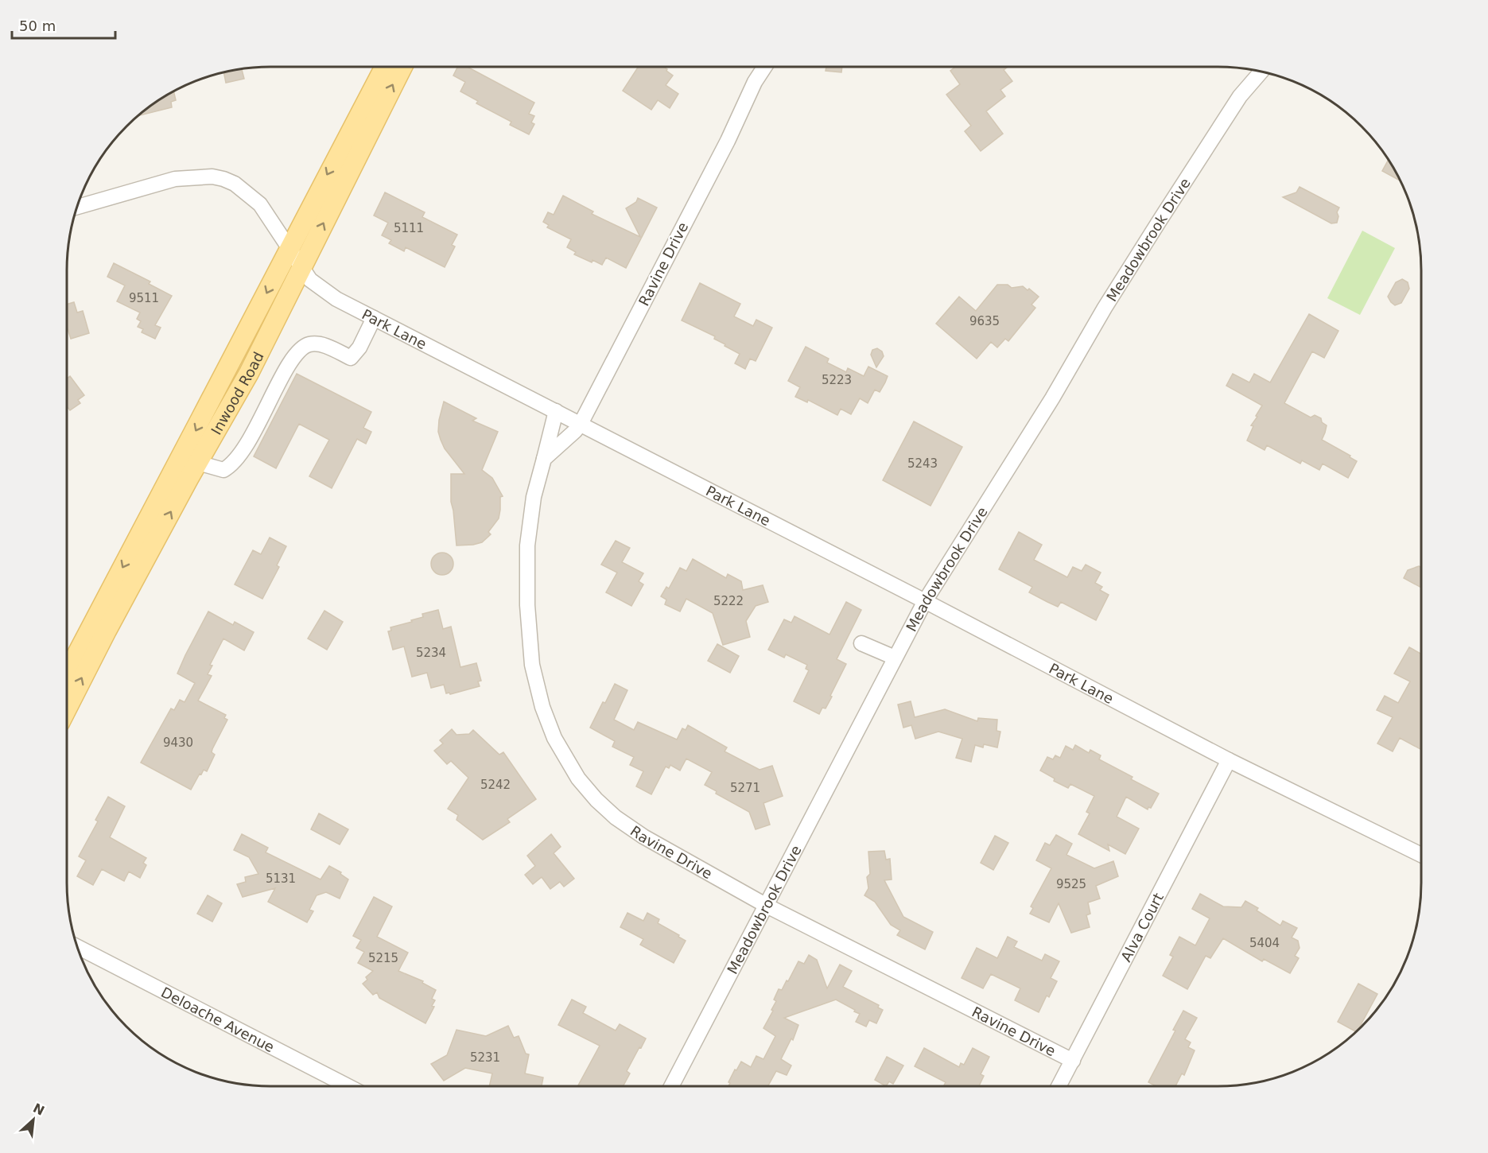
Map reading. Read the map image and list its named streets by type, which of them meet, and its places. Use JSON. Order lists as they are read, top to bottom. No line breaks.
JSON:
{"streets":{"main road":["Inwood Road"],"street":["Meadowbrook Drive","Ravine Drive","Park Lane","Alva Court","Deloache Avenue"]},"crossings":[["Meadowbrook Drive","Ravine Drive"],["Meadowbrook Drive","Park Lane"],["Ravine Drive","Park Lane"],["Ravine Drive","Alva Court"],["Park Lane","Inwood Road"],["Park Lane","Alva Court"]],"house_numbers":["5111","9511","9635","5223","5243","5222","5234","9430","5242","5271","5131","9525","5404","5215","5231"],"scale_bar":"50 m","north":"top right"}
